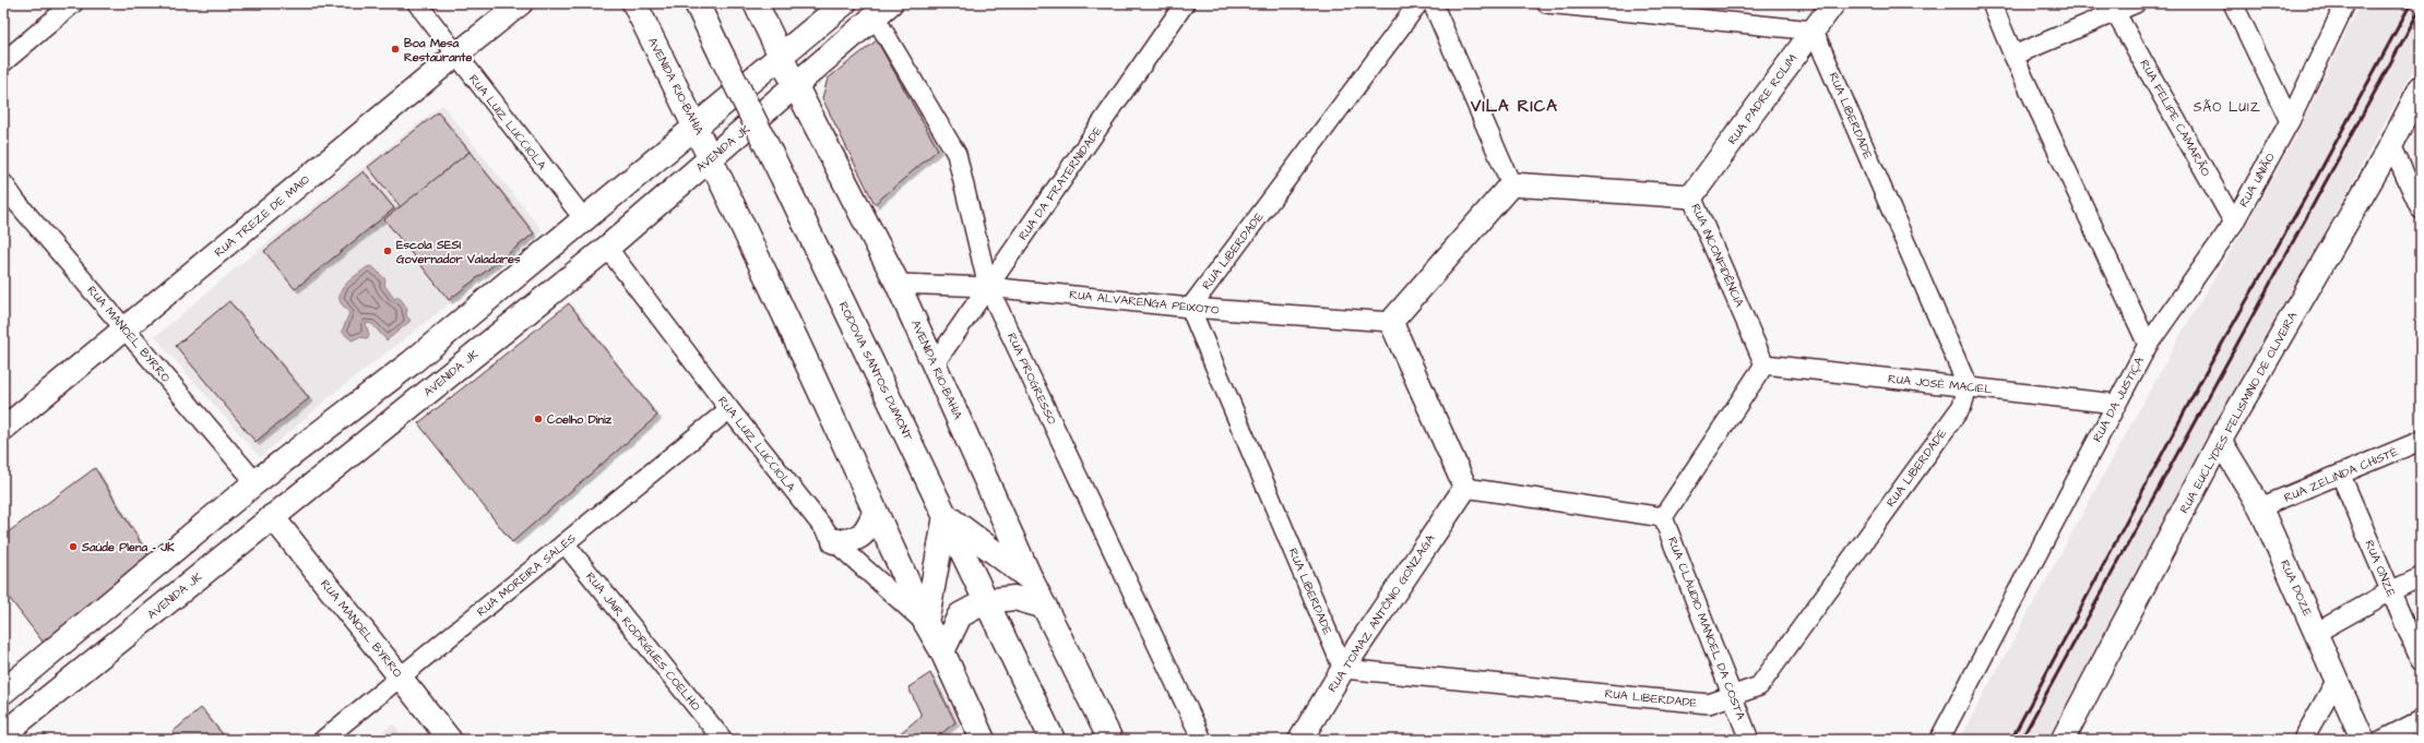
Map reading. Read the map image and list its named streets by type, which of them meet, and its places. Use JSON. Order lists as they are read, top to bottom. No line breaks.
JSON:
{"streets":{"main road":["AVENIDA RIO-BAHIA","AVENIDA JK","RODOVIA SANTOS DUMONT"],"street":["RUA PADRE ROLIM","RUA LIBERDADE","RUA FELIPE CAMARÃO","RUA LUIZ LUCCIOLA","RUA UNIÃO","RUA DA FRATERNIDADE","RUA TREZE DE MAIO","RUA INCONFIDÊNCIA","RUA ALVARENGA PEIXOTO","RUA MANOEL BYRRO","RUA PROGRESSO","RUA JOSÉ MACIEL","RUA DA JUSTIÇA","RUA EUCLYDES FELISMINO DE OLIVEIRA","RUA ZELINDA CHISTÉ","RUA ONZE","RUA MOREIRA SALES","RUA DOZE","RUA TOMAZ ANTÔNIO GONZAGA","RUA CLÁUDIO MANOEL DA COSTA","RUA JAIR RODRIGUES COELHO"]},"crossings":[["AVENIDA RIO-BAHIA","RUA LUIZ LUCCIOLA"],["AVENIDA RIO-BAHIA","AVENIDA JK"],["AVENIDA RIO-BAHIA","RUA DA FRATERNIDADE"],["AVENIDA RIO-BAHIA","RUA ALVARENGA PEIXOTO"],["RUA PADRE ROLIM","RUA LIBERDADE"],["RUA PADRE ROLIM","RUA INCONFIDÊNCIA"],["RUA LIBERDADE","RUA ALVARENGA PEIXOTO"],["RUA LIBERDADE","RUA JOSÉ MACIEL"],["RUA LIBERDADE","RUA TOMAZ ANTÔNIO GONZAGA"],["RUA LIBERDADE","RUA CLÁUDIO MANOEL DA COSTA"],["RUA FELIPE CAMARÃO","RUA UNIÃO"],["RUA LUIZ LUCCIOLA","AVENIDA JK"],["RUA LUIZ LUCCIOLA","RUA TREZE DE MAIO"],["RUA LUIZ LUCCIOLA","RUA MOREIRA SALES"],["AVENIDA JK","RUA MANOEL BYRRO"],["AVENIDA JK","RUA PROGRESSO"],["RUA UNIÃO","RUA DA JUSTIÇA"],["RUA DA FRATERNIDADE","RUA ALVARENGA PEIXOTO"],["RUA DA FRATERNIDADE","RUA PROGRESSO"],["RUA TREZE DE MAIO","RUA MANOEL BYRRO"],["RUA INCONFIDÊNCIA","RUA JOSÉ MACIEL"],["RUA ALVARENGA PEIXOTO","RUA PROGRESSO"],["RUA MANOEL BYRRO","RUA MOREIRA SALES"],["RUA JOSÉ MACIEL","RUA DA JUSTIÇA"],["RUA EUCLYDES FELISMINO DE OLIVEIRA","RUA DOZE"],["RUA ZELINDA CHISTÉ","RUA ONZE"],["RUA ZELINDA CHISTÉ","RUA DOZE"],["RUA MOREIRA SALES","RUA JAIR RODRIGUES COELHO"]],"districts":["VILA RICA","SÃO LUIZ"],"places":["Boa Mesa Restaurante","Escola SESI Governador Valadares","Coelho Diniz","Saúde Plena - JK"]}
